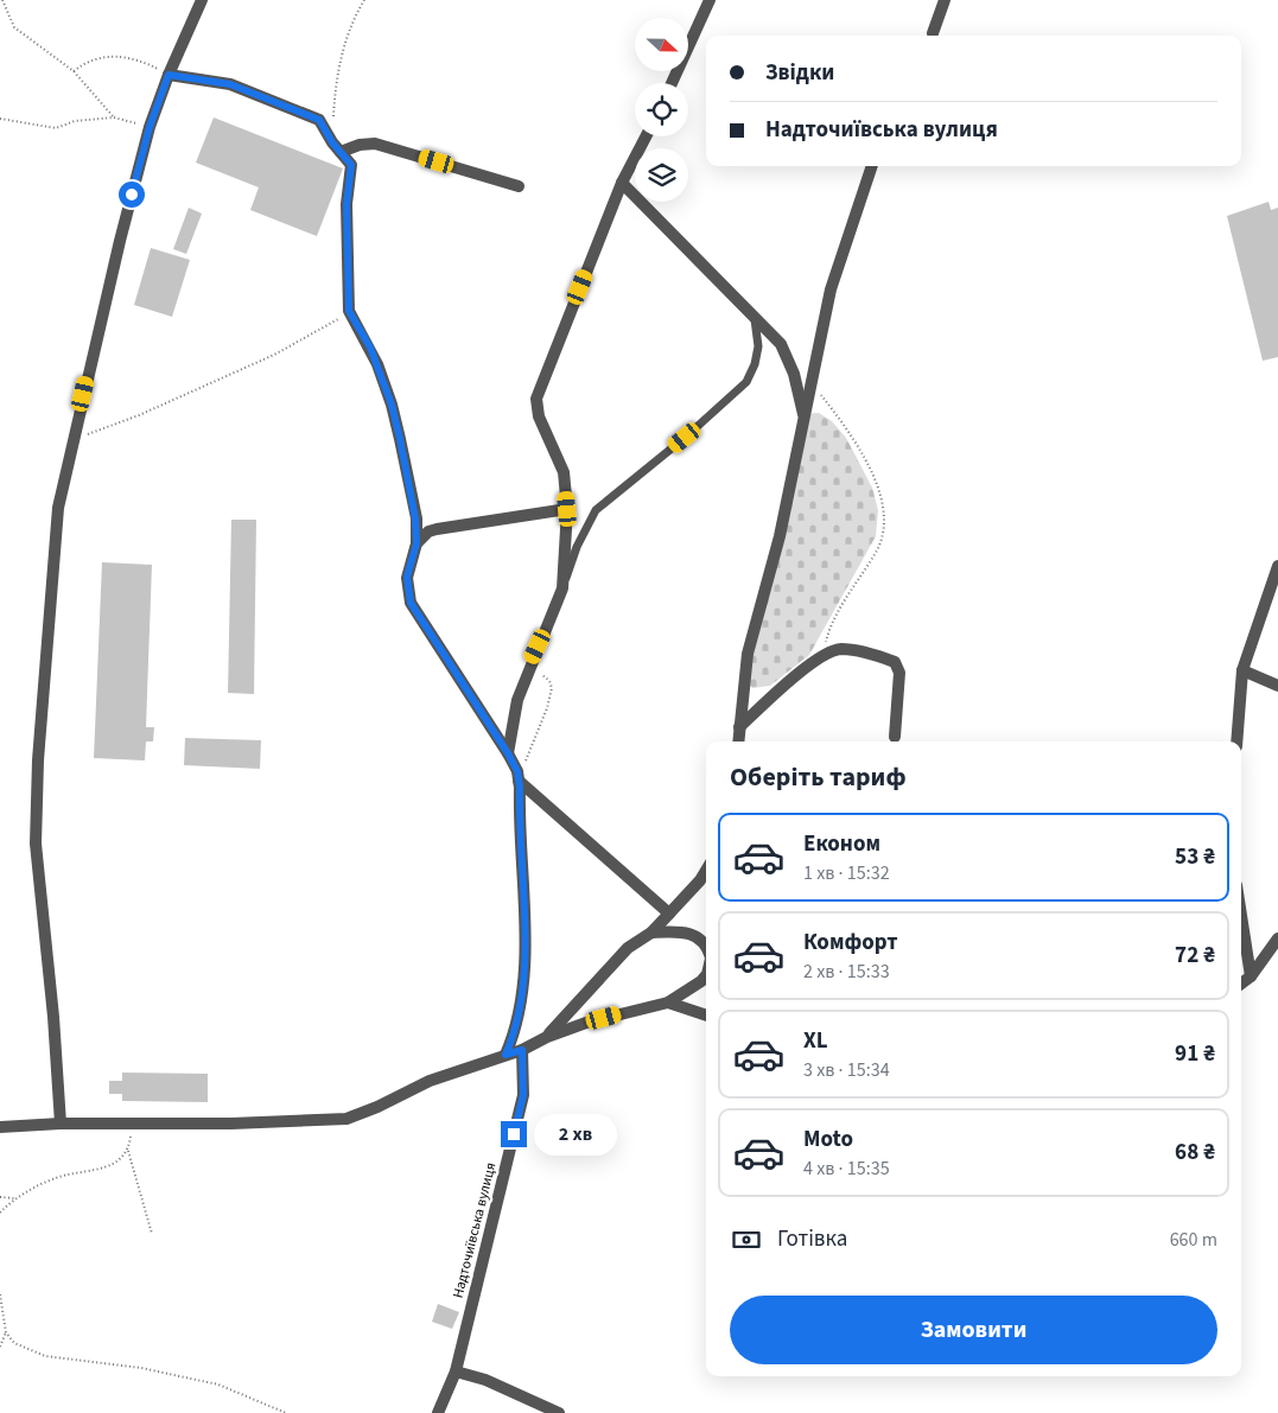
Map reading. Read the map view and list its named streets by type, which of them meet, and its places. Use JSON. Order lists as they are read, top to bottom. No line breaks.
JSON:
{"streets":{"street":["Надточиївська вулиця"]},"north":"right","page":{"banner":["Звідки","Надточиївська вулиця"],"heading":"Оберіть тариф","list":[{"name":"Економ","note":"1 хв · 15:32","value":"53 ₴"},{"name":"Комфорт","note":"2 хв · 15:33","value":"72 ₴"},{"name":"XL","note":"3 хв · 15:34","value":"91 ₴"},{"name":"Moto","note":"4 хв · 15:35","value":"68 ₴"}],"bubble":"2 хв","pay":["Готівка","660 m"],"buttons":"Замовити"}}
